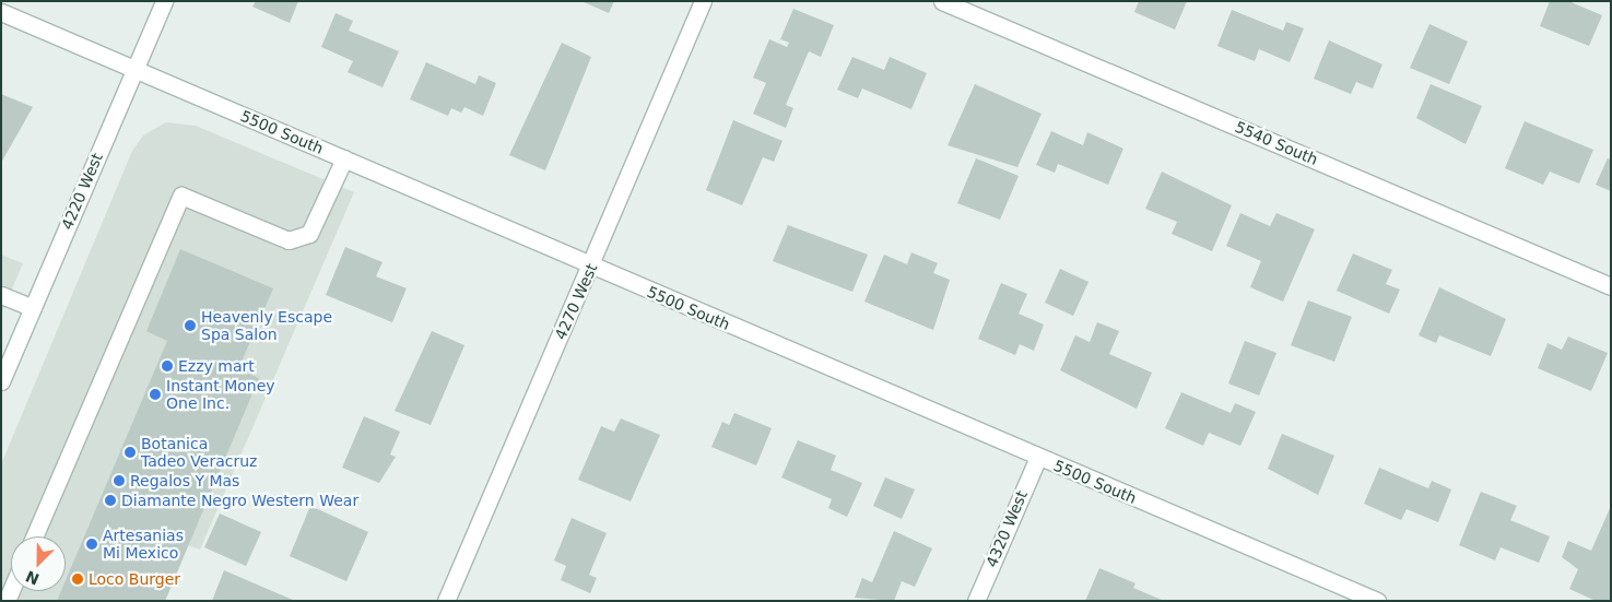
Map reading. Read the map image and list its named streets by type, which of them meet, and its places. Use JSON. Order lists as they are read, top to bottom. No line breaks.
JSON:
{"streets":{"street":["5500 South","5540 South","4220 West","4270 West","4320 West"]},"crossings":[["5500 South","4220 West"],["5500 South","4270 West"],["5500 South","4320 West"]],"places":["Heavenly Escape Spa Salon","Ezzy mart","Instant Money One Inc.","Botanica Tadeo Veracruz","Regalos Y Mas","Diamante Negro Western Wear","Artesanias Mi Mexico","Loco Burger"],"north":"bottom left"}
